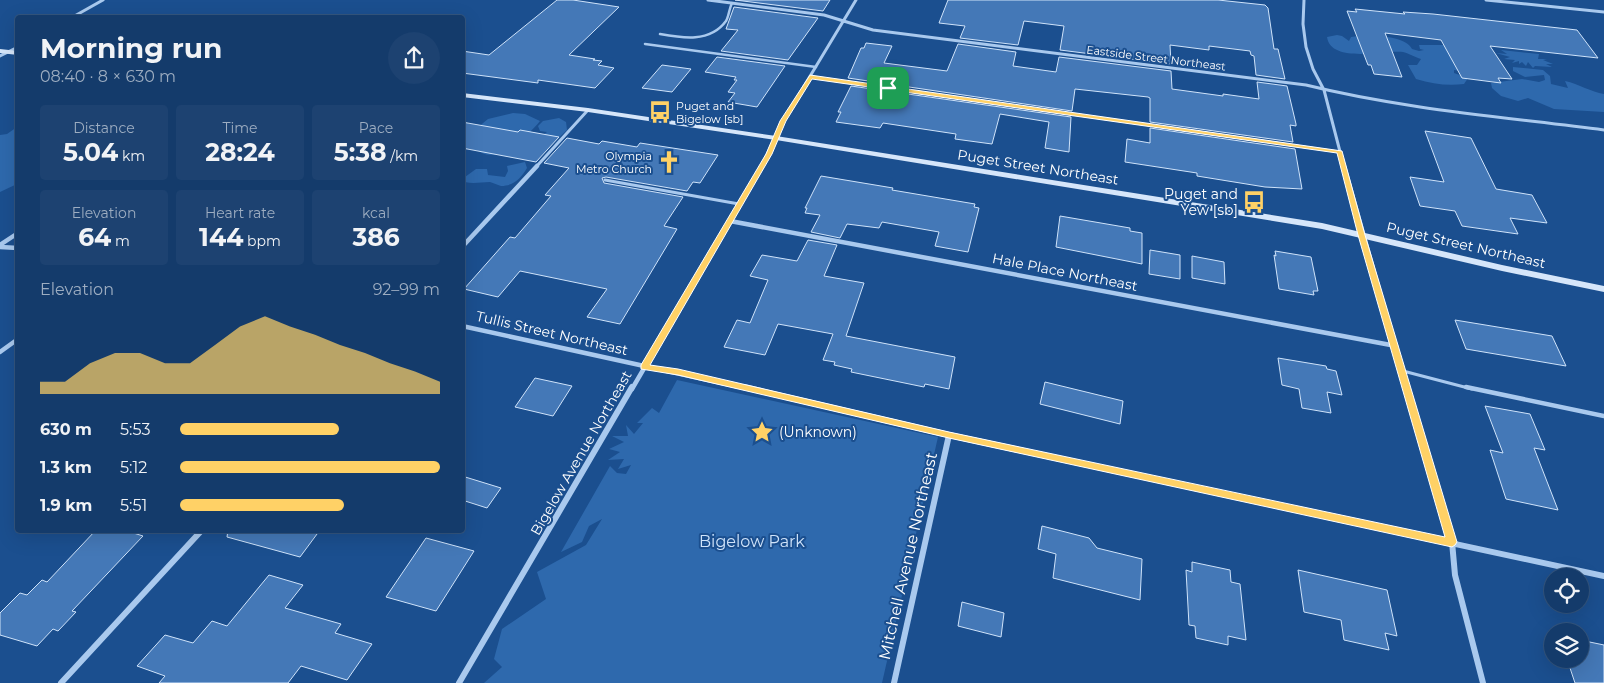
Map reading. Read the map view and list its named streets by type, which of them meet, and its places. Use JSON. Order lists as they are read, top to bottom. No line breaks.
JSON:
{"streets":{"street":["Eastside Street Northeast","Puget Street Northeast","Hale Place Northeast","Tullis Street Northeast","Bigelow Avenue Northeast","Mitchell Avenue Northeast"]},"crossings":[["Eastside Street Northeast","Bigelow Avenue Northeast"],["Puget Street Northeast","Bigelow Avenue Northeast"],["Hale Place Northeast","Bigelow Avenue Northeast"],["Tullis Street Northeast","Bigelow Avenue Northeast"],["Tullis Street Northeast","Mitchell Avenue Northeast"]],"parks":["Bigelow Park"],"places":{"bus stop":["Puget and Bigelow [sb]","Puget and Yew [sb]"],"church":["Olympia Metro Church"],"place":["(Unknown)"]},"page":{"heading":["Morning run","08:40 · 8 × 630 m"],"stats":[["Distance","5.04 km"],["Time","28:24"],["Pace","5:38 /km"],["Elevation","64 m"],["Heart rate","144 bpm"],["kcal","386"]],"chart":["Elevation","92–99 m"],"list":[{"name":"630 m","note":"5:53"},{"name":"1.3 km","note":"5:12"},{"name":"1.9 km","note":"5:51"}]}}
